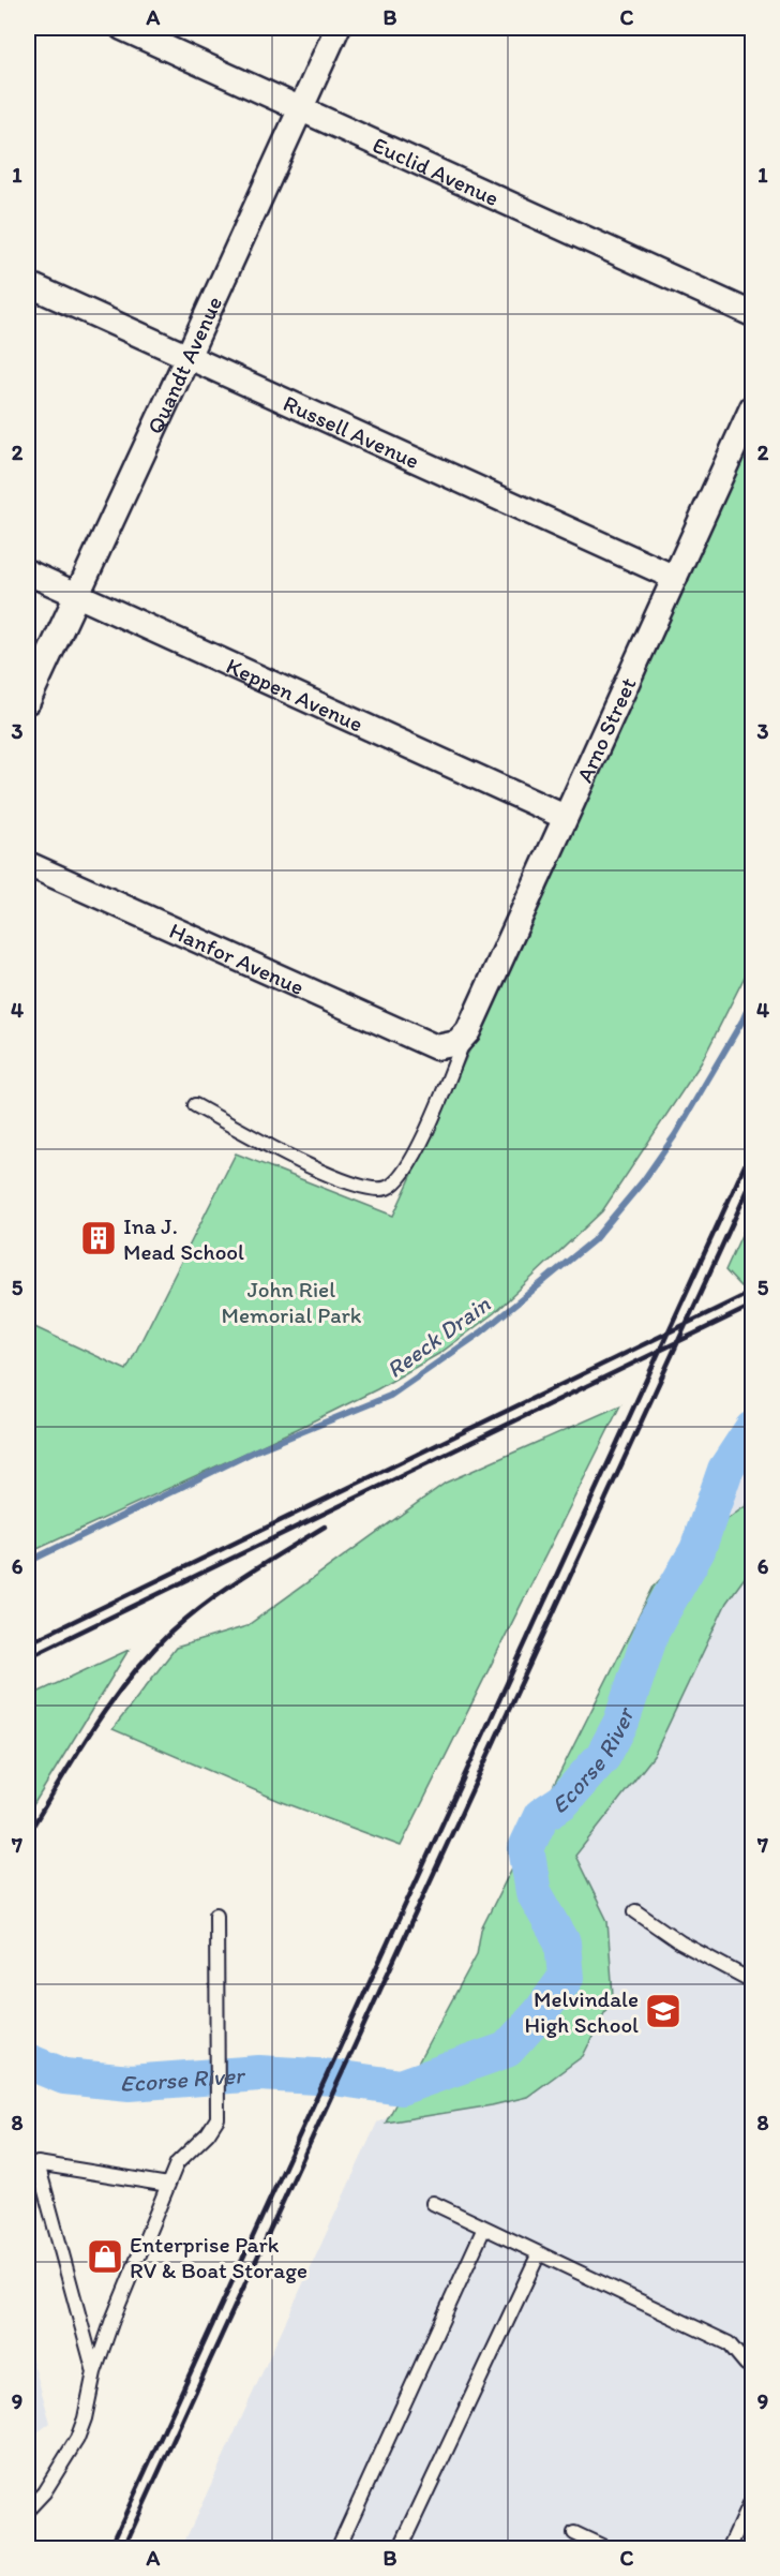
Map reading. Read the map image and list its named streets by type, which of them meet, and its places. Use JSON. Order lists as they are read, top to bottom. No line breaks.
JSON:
{"streets":{"street":["Euclid Avenue","Quandt Avenue","Russell Avenue","Keppen Avenue","Arno Street","Hanfor Avenue"]},"crossings":[["Euclid Avenue","Quandt Avenue"],["Quandt Avenue","Russell Avenue"],["Quandt Avenue","Keppen Avenue"],["Russell Avenue","Arno Street"],["Keppen Avenue","Arno Street"],["Arno Street","Hanfor Avenue"]],"water":["Reeck Drain","Ecorse River"],"parks":["John Riel Memorial Park"],"places":{"building":["Ina J. Mead School"],"school or university":["Melvindale High School"],"shop":["Enterprise Park RV & Boat Storage"]},"grid":{"columns":["A","B","C"],"rows":["1","2","3","4","5","6","7","8","9"]}}
